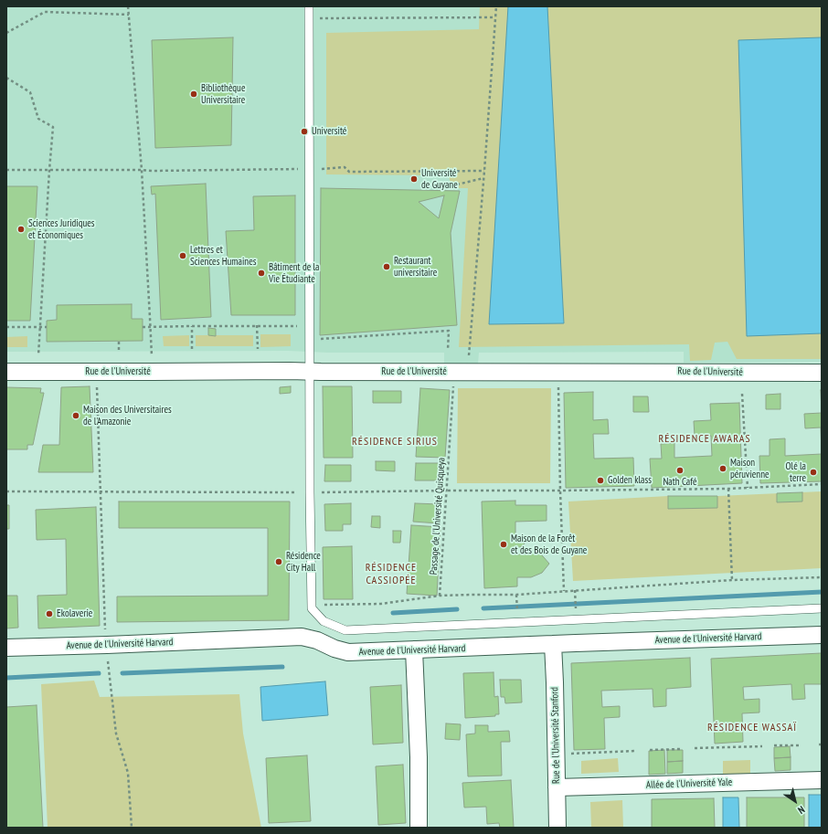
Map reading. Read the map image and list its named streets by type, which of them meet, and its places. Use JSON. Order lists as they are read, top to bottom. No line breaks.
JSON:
{"streets":{"street":["Rue de l'Université","Avenue de l'Université Harvard","Rue de l'Université Stanford","Allée de l'Université Yale"],"path":["Passage de l'Université Quisqueya"]},"crossings":[["Rue de l'Université","Passage de l'Université Quisqueya"],["Avenue de l'Université Harvard","Rue de l'Université Stanford"],["Rue de l'Université Stanford","Allée de l'Université Yale"]],"districts":["RÉSIDENCE AWARAS","RÉSIDENCE SIRIUS","RÉSIDENCE CASSIOPÉE","RÉSIDENCE WASSAÏ"],"places":["Bibliothèque Universitaire","Université","Université de Guyane","Sciences Juridiques et Économiques","Lettres et Sciences Humaines","Restaurant universitaire","Bâtiment de la Vie Étudiante","Maison des Universitaires de l'Amazonie","Maison péruvienne","Nath Café","Olé la terre","Golden klass","Maison de la Forêt et des Bois de Guyane","Résidence City Hall","Ekolaverie"],"north":"bottom right"}
